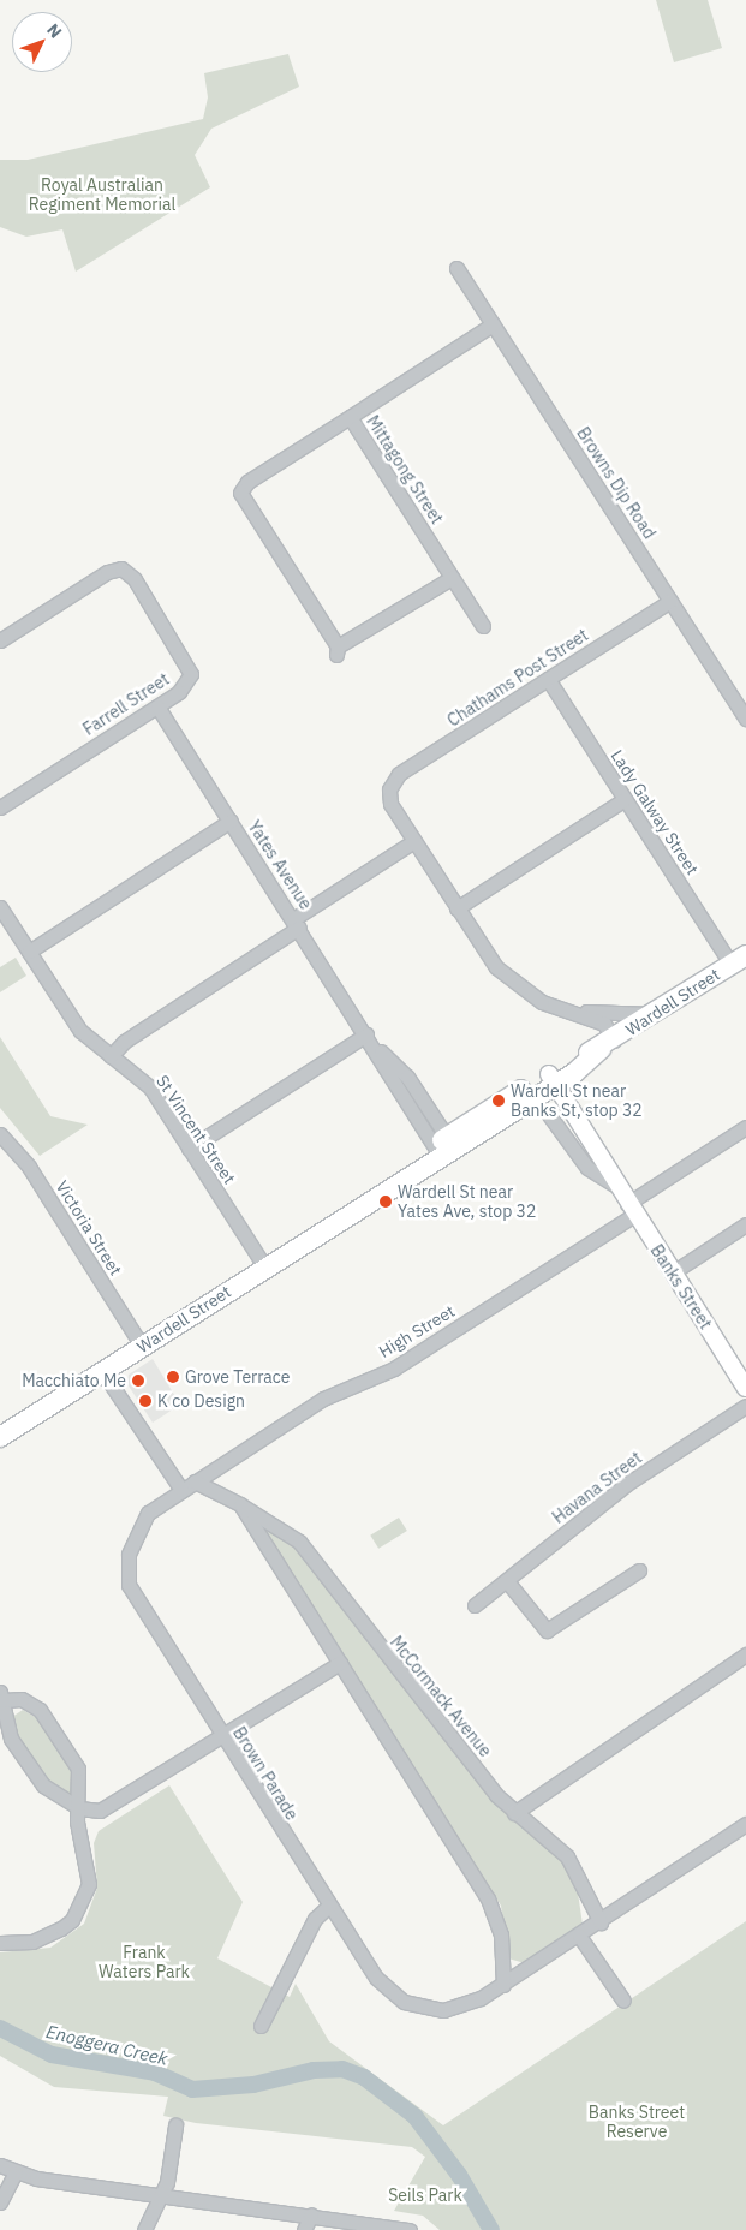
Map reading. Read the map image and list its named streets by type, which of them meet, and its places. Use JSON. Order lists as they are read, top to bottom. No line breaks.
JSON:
{"streets":{"highway":["Wardell Street"],"main road":["Banks Street"],"street":["Mittagong Street","Browns Dip Road","Chathams Post Street","Farrell Street","Lady Galway Street","Yates Avenue","St Vincent Street","Victoria Street","High Street","Havana Street","McCormack Avenue","Brown Parade"]},"crossings":[["Mittagong Street","Browns Dip Road"],["Browns Dip Road","Chathams Post Street"],["Chathams Post Street","Lady Galway Street"],["Farrell Street","Yates Avenue"],["Lady Galway Street","Wardell Street"],["Yates Avenue","Wardell Street"],["Wardell Street","St Vincent Street"],["Wardell Street","Victoria Street"],["Wardell Street","Banks Street"],["Banks Street","High Street"],["High Street","McCormack Avenue"],["High Street","Brown Parade"],["McCormack Avenue","Brown Parade"]],"water":["Enoggera Creek"],"parks":["Royal Australian Regiment Memorial","Frank Waters Park","Banks Street Reserve","Seils Park"],"places":["Wardell St near Banks St, stop 32","Wardell St near Yates Ave, stop 32","Grove Terrace","Macchiato Me","K co Design"],"north":"top right"}
